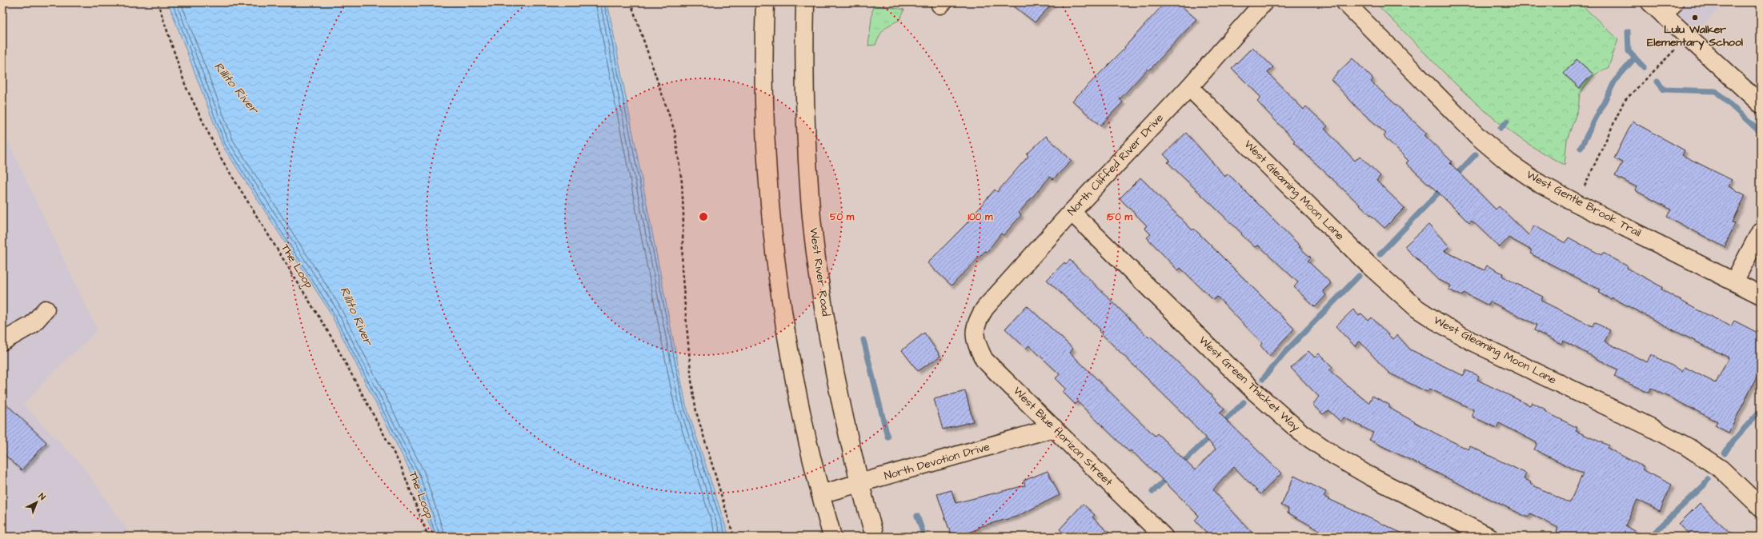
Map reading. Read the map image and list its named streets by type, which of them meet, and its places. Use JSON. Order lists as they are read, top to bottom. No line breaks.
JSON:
{"streets":{"street":["North Cliffed River Drive","West Gleaming Moon Lane","West Gentle Brook Trail","West River Road","West Green Thicket Way","West Blue Horizon Street","North Devotion Drive"],"path":["The Loop"]},"crossings":[["North Cliffed River Drive","West Gleaming Moon Lane"],["North Cliffed River Drive","West Green Thicket Way"],["North Cliffed River Drive","West Blue Horizon Street"],["West River Road","North Devotion Drive"],["West Blue Horizon Street","North Devotion Drive"]],"water":["Rillito River"],"places":["Lulu Walker Elementary School"],"north":"top right","rings":["50 m","100 m","150 m"]}
